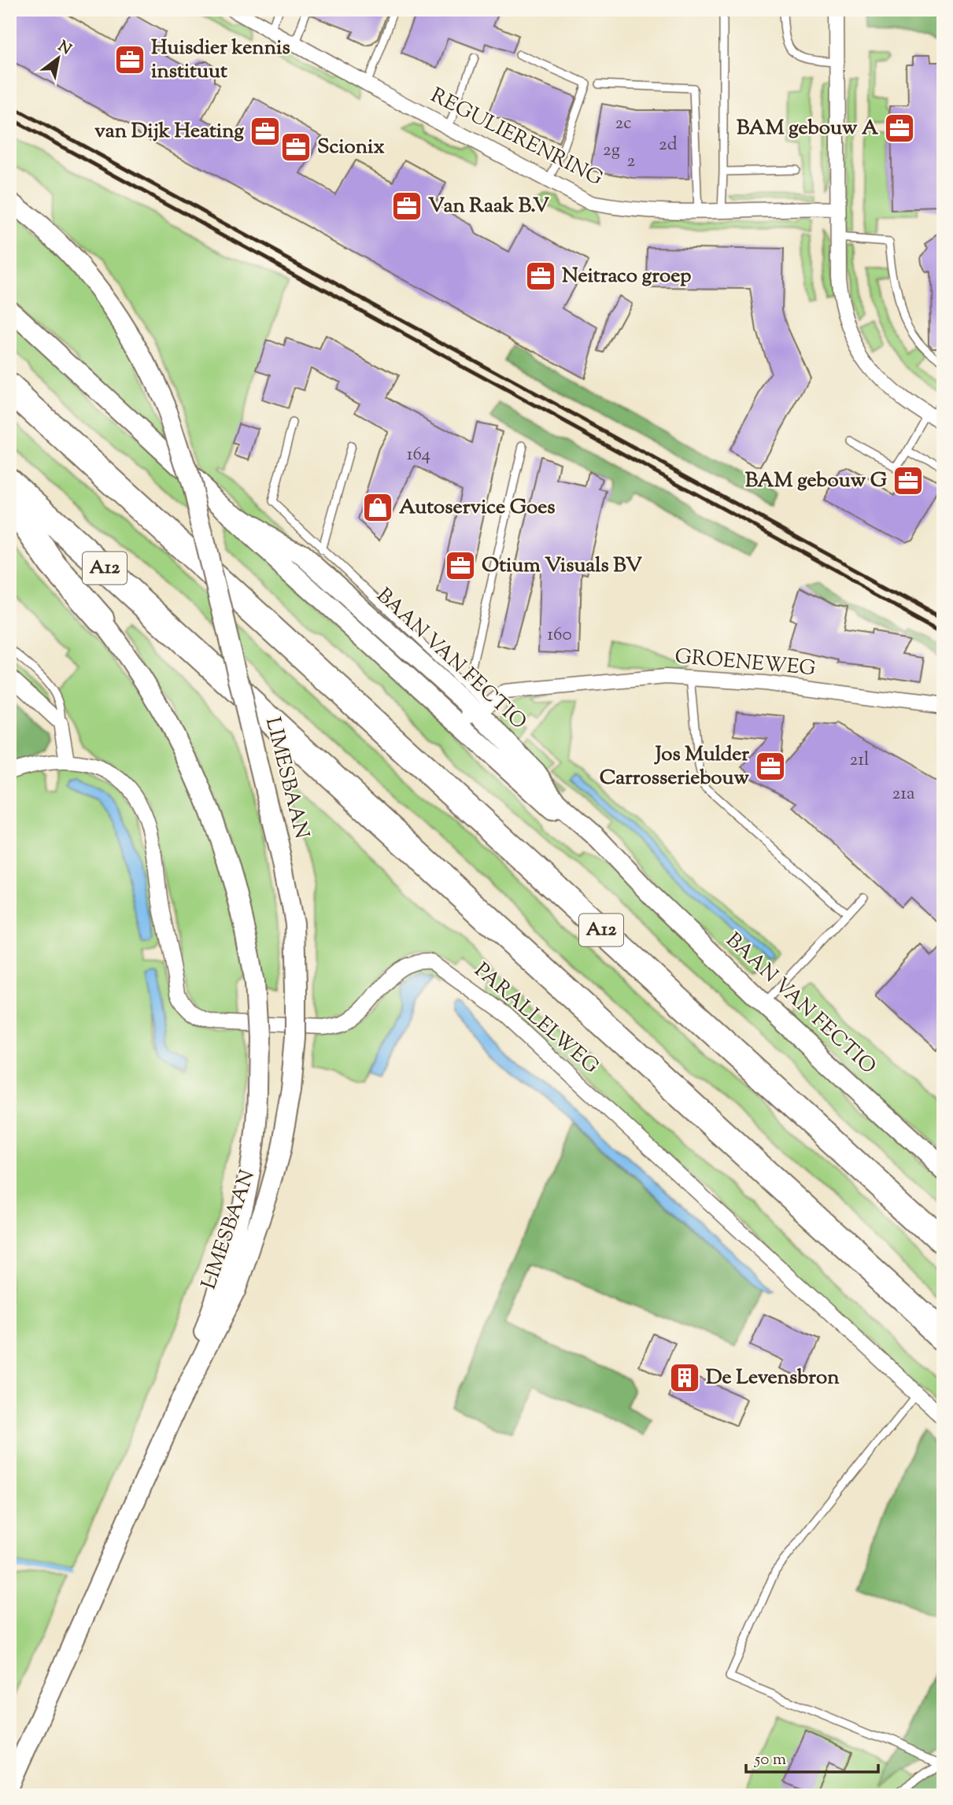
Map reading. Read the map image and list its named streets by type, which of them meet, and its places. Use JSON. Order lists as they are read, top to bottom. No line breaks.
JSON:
{"streets":{"highway":["A12"],"main road":["BAAN VAN FECTIO","LIMESBAAN"],"street":["REGULIERENRING","GROENEWEG","PARALLELWEG"]},"crossings":[["A12","LIMESBAAN"],["BAAN VAN FECTIO","GROENEWEG"]],"places":{"office":["Huisdier kennis instituut","BAM gebouw A","van Dijk Heating","Scionix","Van Raak B.V","Neitraco groep","BAM gebouw G","Otium Visuals BV","Jos Mulder Carrosseriebouw"],"shop":["Autoservice Goes"],"building":["De Levensbron"]},"house_numbers":["2c","2d","2g","2","164","160","21l","21a"],"scale_bar":"50 m","north":"top right"}
